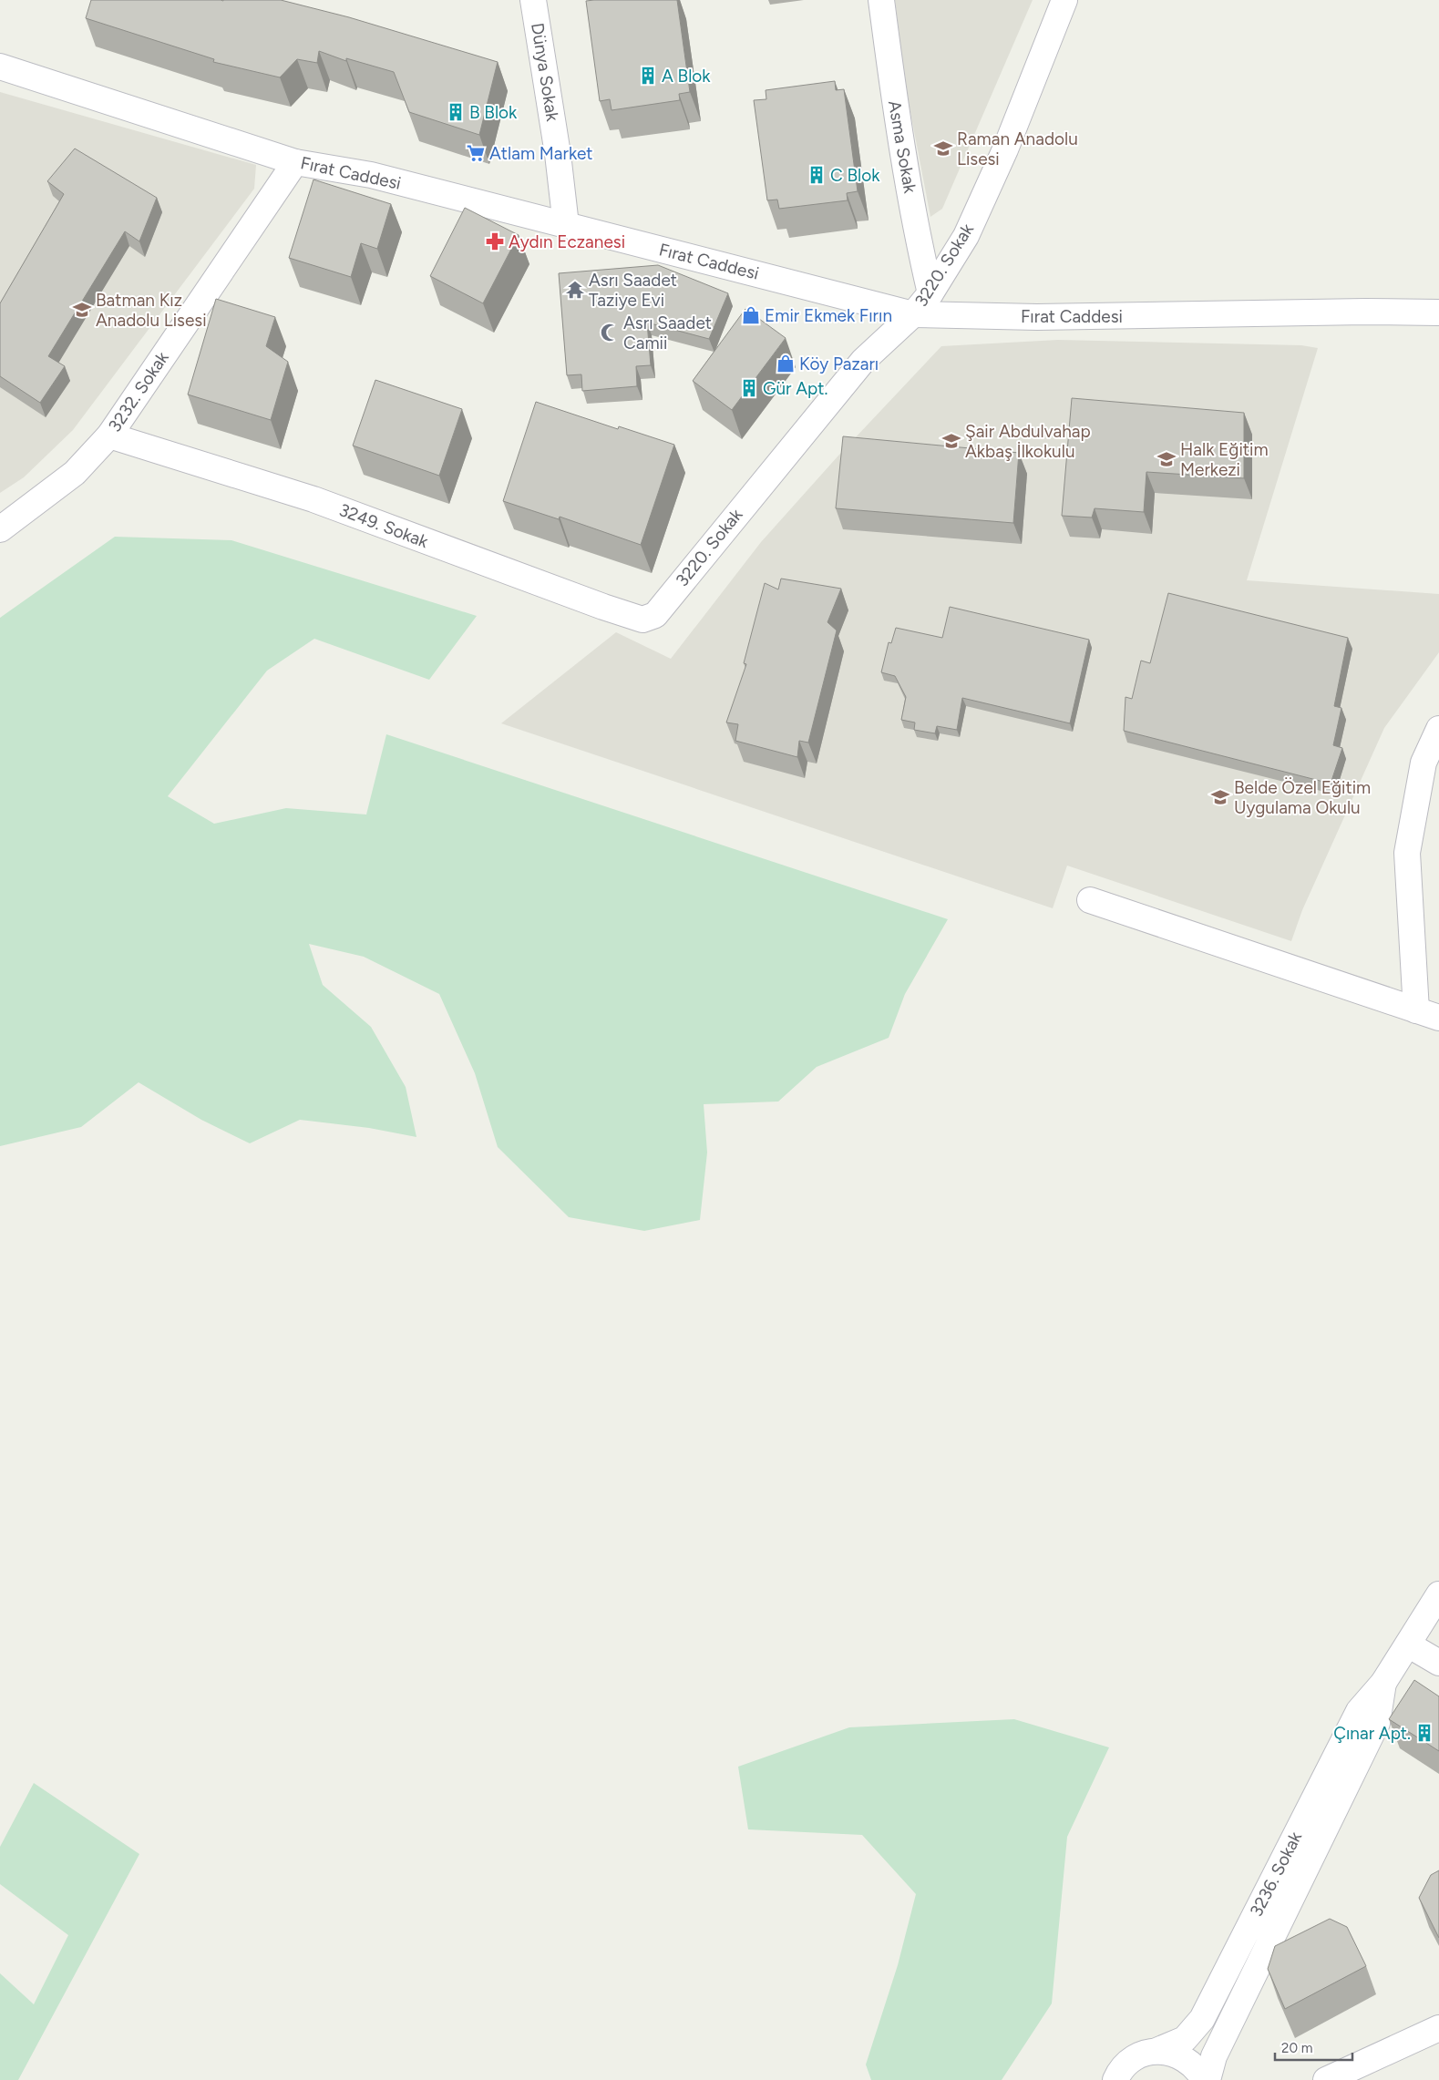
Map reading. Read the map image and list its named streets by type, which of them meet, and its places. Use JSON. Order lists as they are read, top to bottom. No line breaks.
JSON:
{"streets":{"street":["Dünya Sokak","Asma Sokak","Fırat Caddesi","3220. Sokak","3232. Sokak","3249. Sokak","3236. Sokak"]},"crossings":[["Dünya Sokak","Fırat Caddesi"],["Asma Sokak","3220. Sokak"],["Fırat Caddesi","3220. Sokak"],["Fırat Caddesi","3232. Sokak"],["3220. Sokak","3249. Sokak"],["3232. Sokak","3249. Sokak"]],"places":{"building":["A Blok","B Blok","C Blok","Gür Apt.","Çınar Apt."],"school or university":["Raman Anadolu Lisesi","Batman Kız Anadolu Lisesi","Şair Abdulvahap Akbaş İlkokulu","Halk Eğitim Merkezi","Belde Özel Eğitim Uygulama Okulu"],"supermarket":["Atlam Market"],"pharmacy":["Aydın Eczanesi"],"temple":["Asrı Saadet Taziye Evi"],"shop":["Emir Ekmek Fırın","Köy Pazarı"],"mosque":["Asrı Saadet Camii"]},"scale_bar":"20 m"}
